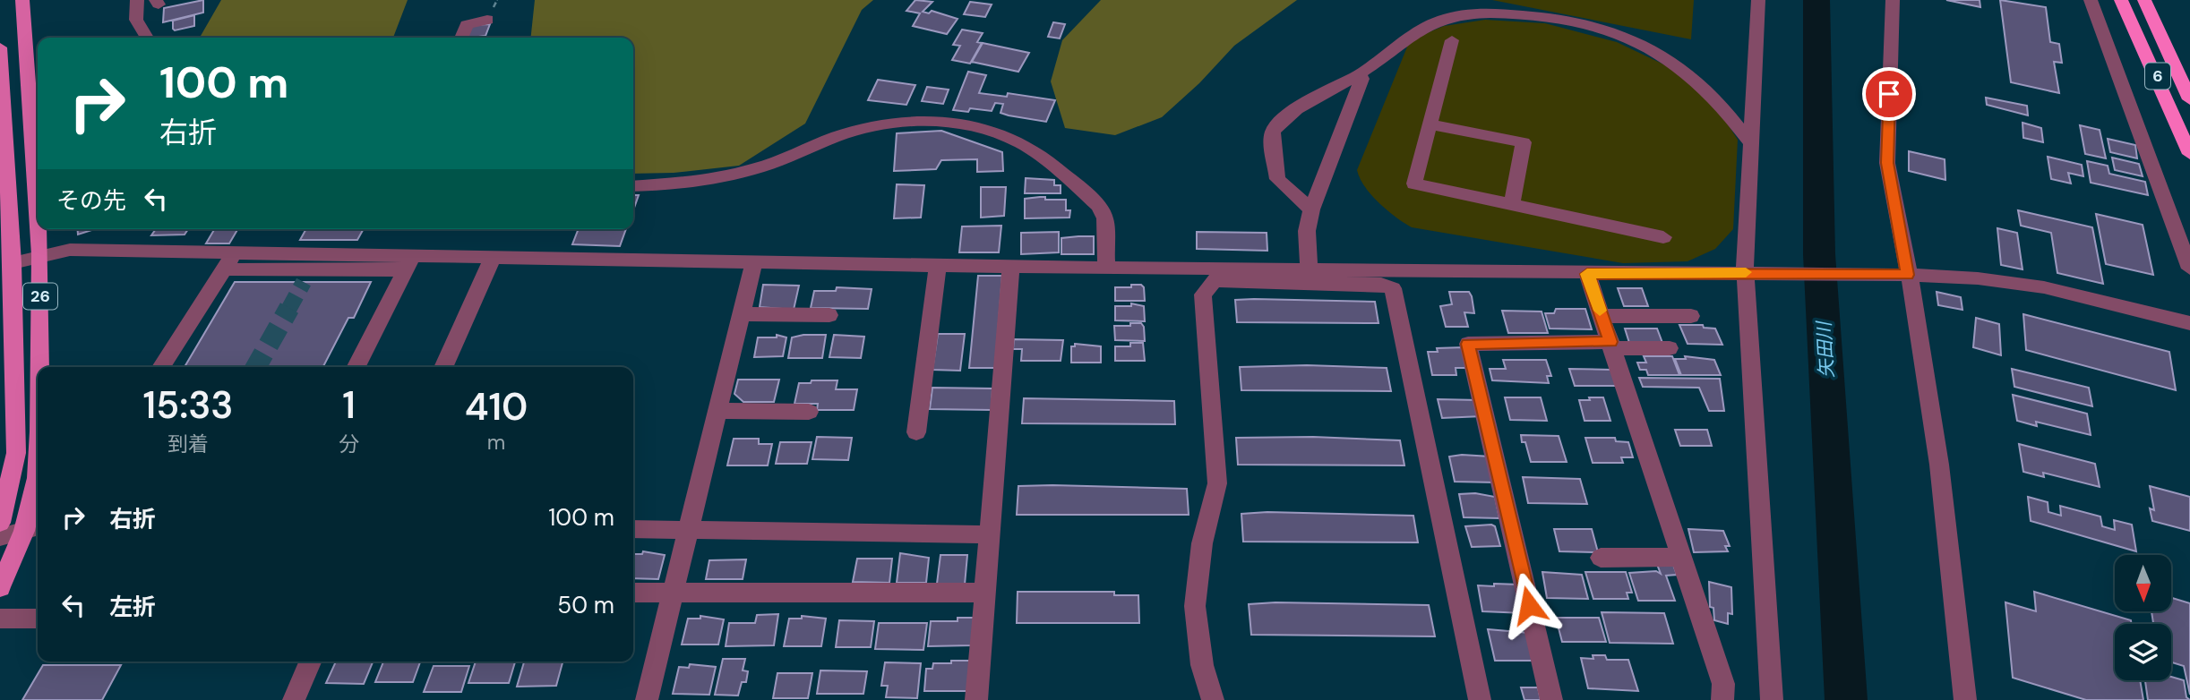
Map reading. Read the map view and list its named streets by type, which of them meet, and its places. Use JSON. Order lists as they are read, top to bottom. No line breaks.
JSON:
{"streets":{"highway":["6"],"main road":["26"]},"water":["矢田川"],"north":"bottom","page":{"turn":["100 m","右折"],"then":"その先","eta":["15:33","到着","1","分","410","m"],"list":[{"name":"右折","value":"100 m"},{"name":"左折","value":"50 m"}]}}
